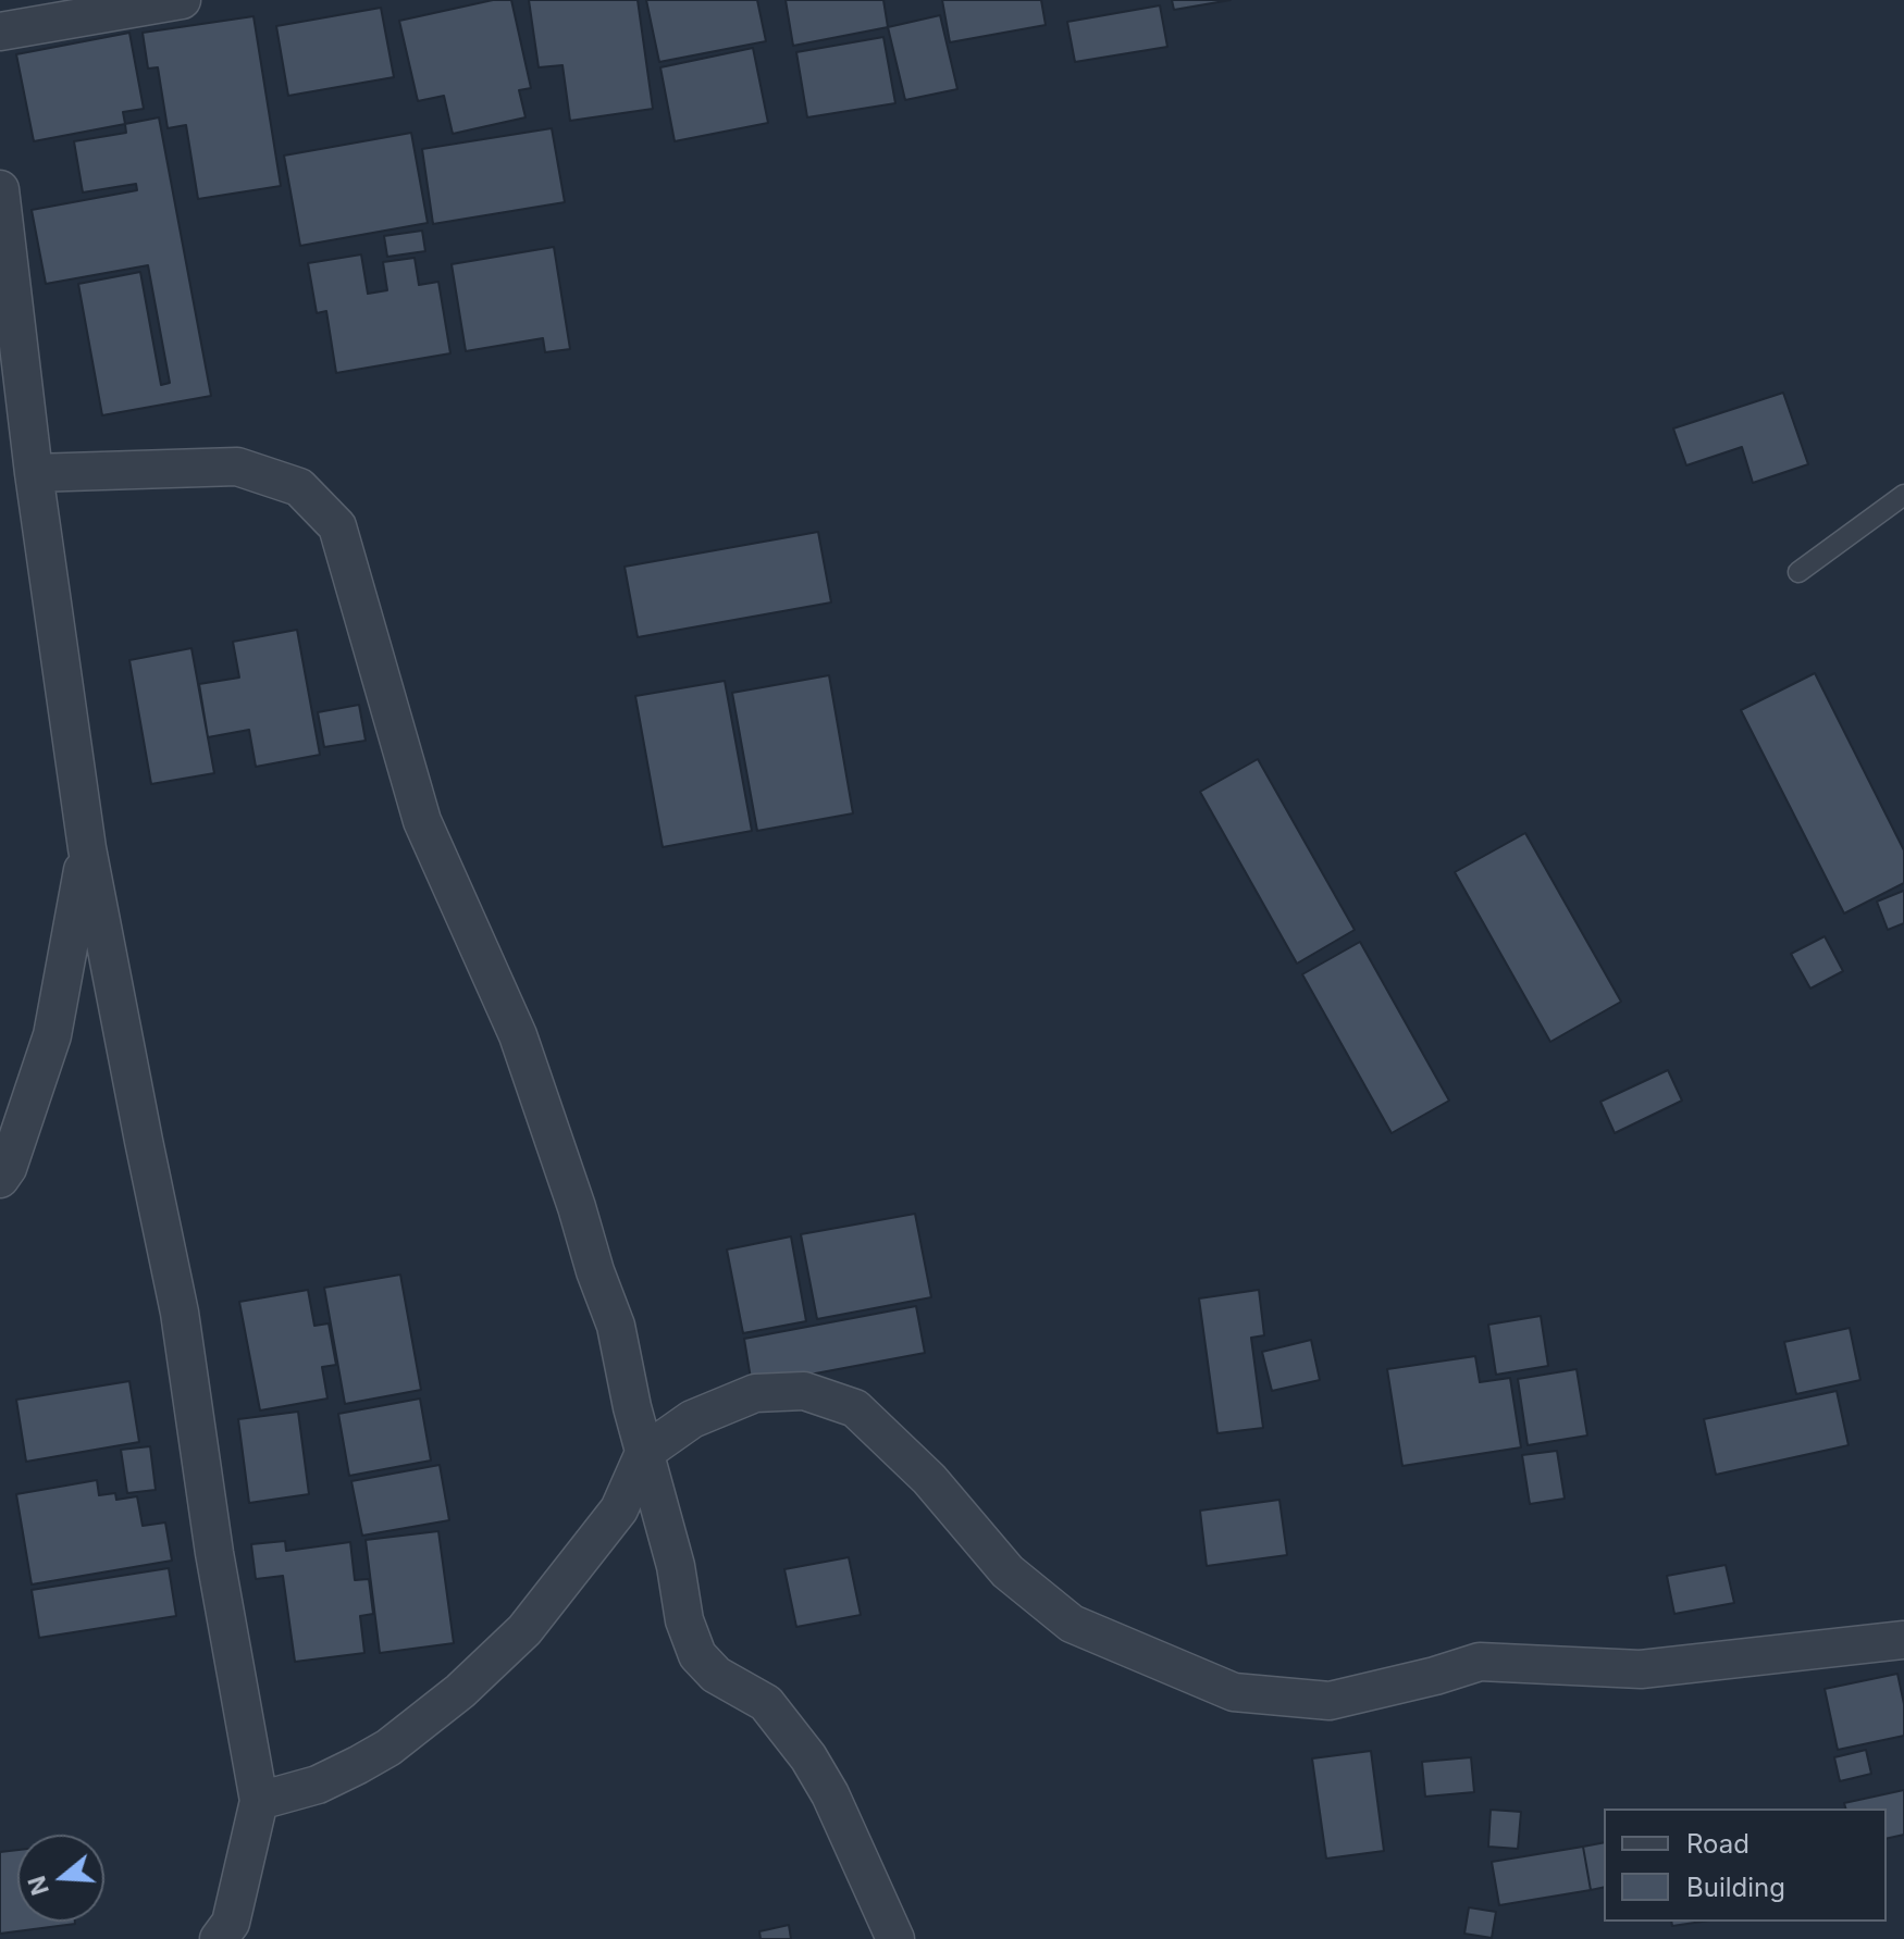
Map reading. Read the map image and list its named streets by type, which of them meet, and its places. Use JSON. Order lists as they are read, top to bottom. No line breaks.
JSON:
{"legend":["Road","Building"],"north":"left"}
